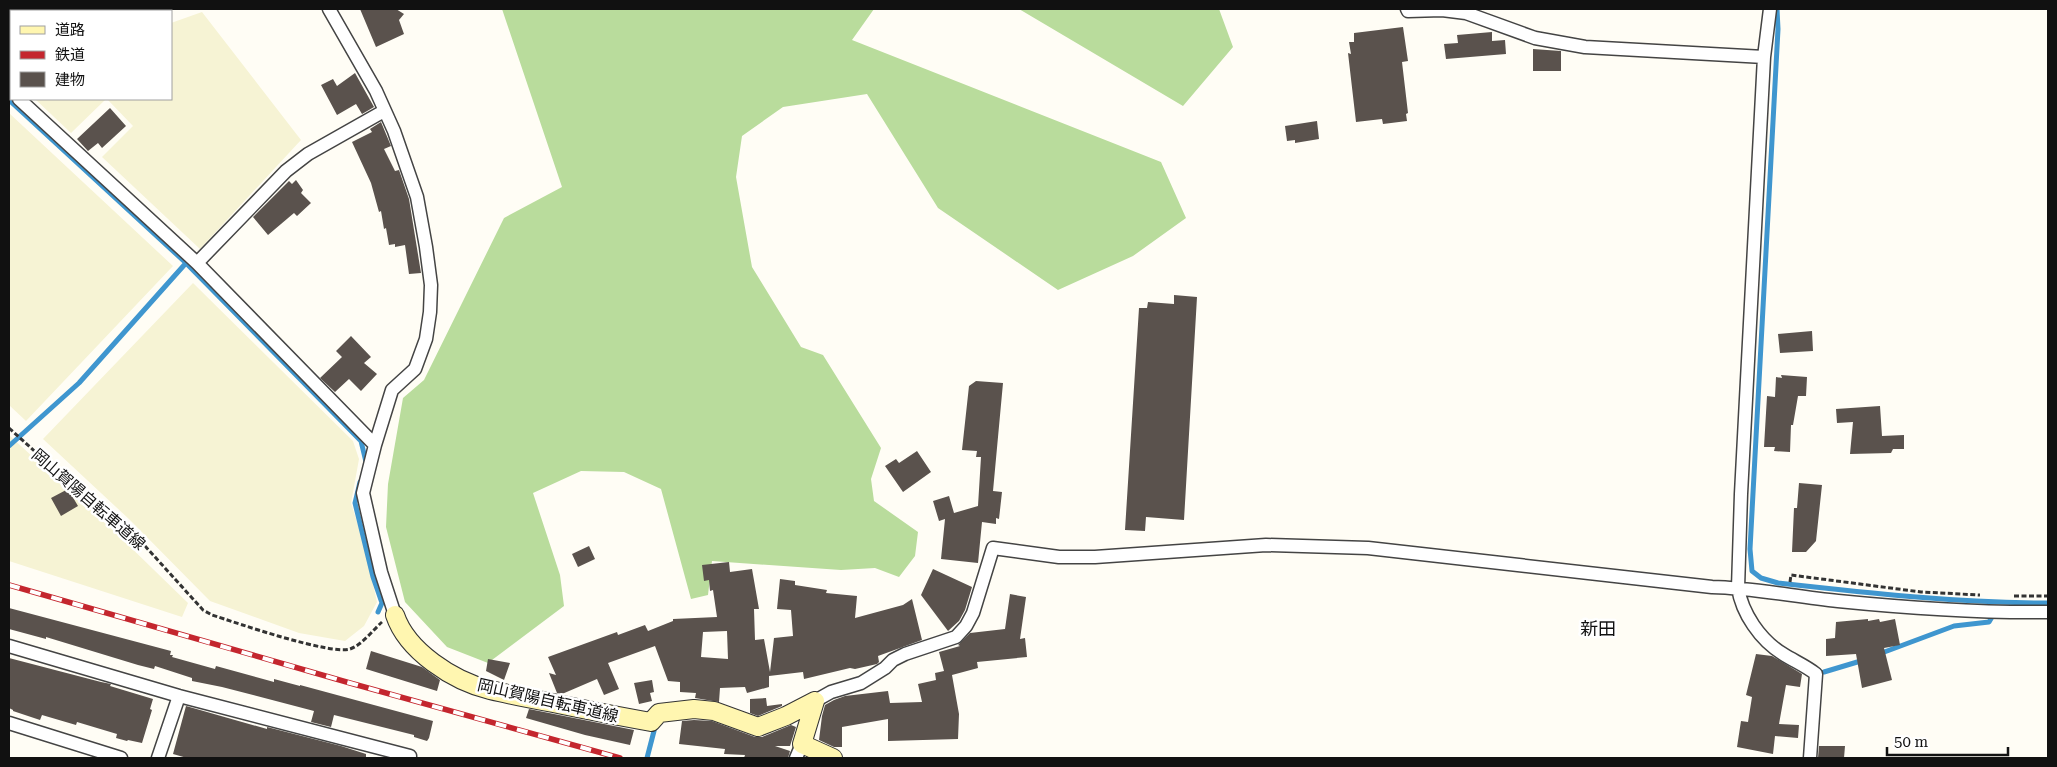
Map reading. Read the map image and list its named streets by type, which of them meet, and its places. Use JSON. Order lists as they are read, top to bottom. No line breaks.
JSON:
{"streets":{"main road":["岡山賀陽自転車道線"]},"districts":["新田"],"legend":["道路","鉄道","建物"],"scale_bar":"50 m"}
